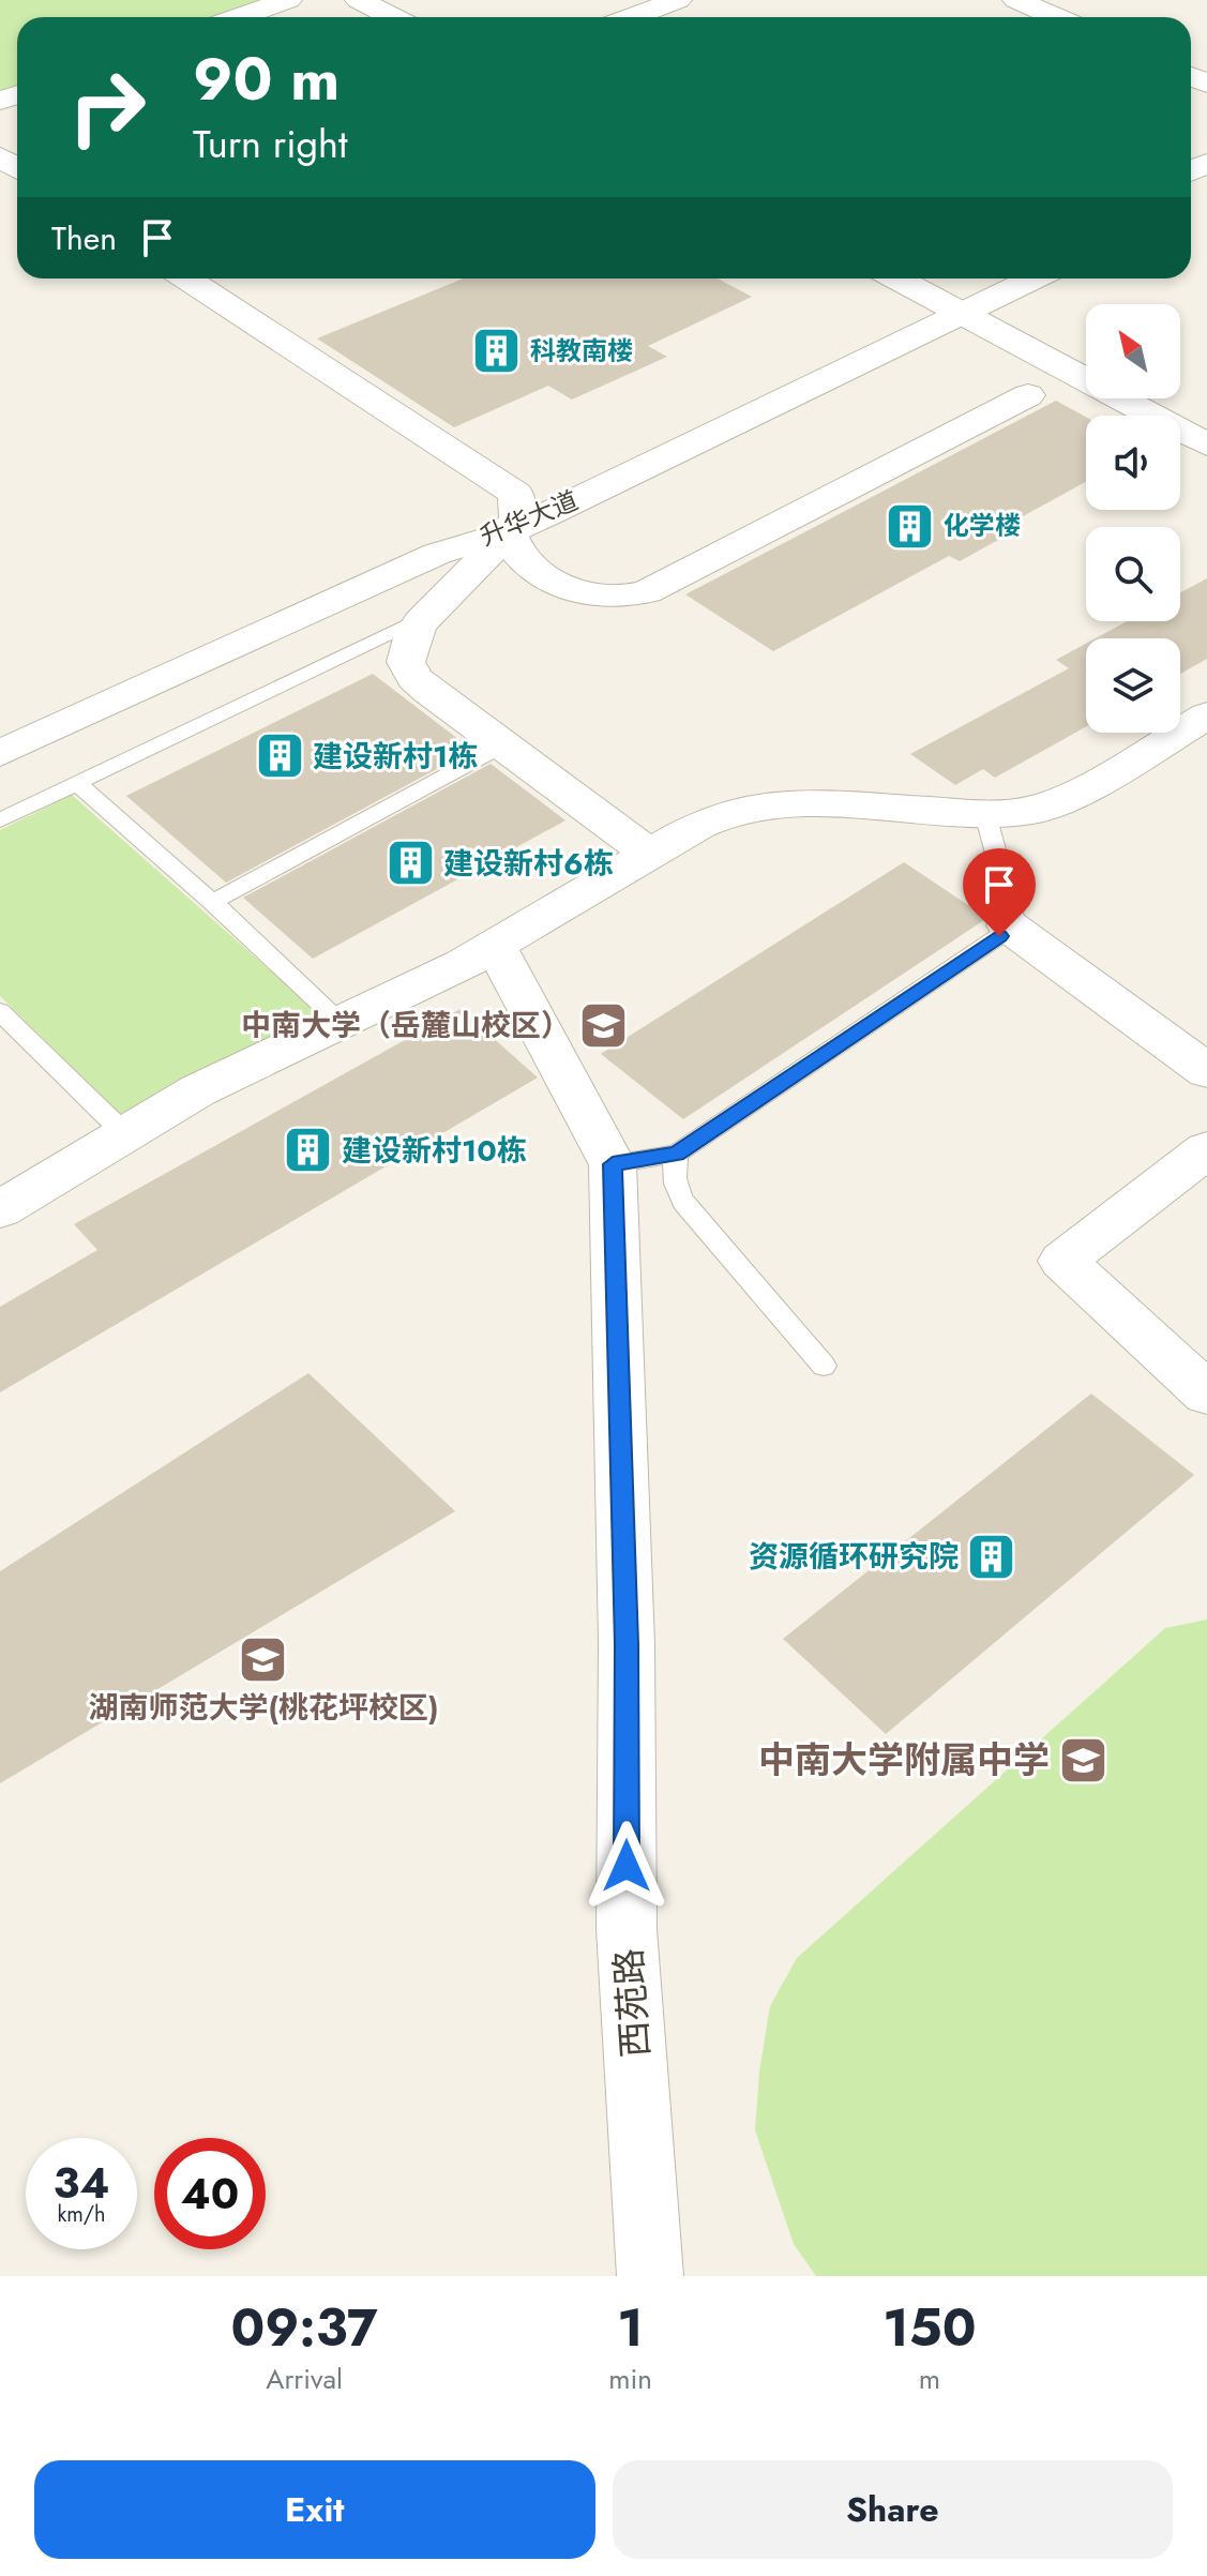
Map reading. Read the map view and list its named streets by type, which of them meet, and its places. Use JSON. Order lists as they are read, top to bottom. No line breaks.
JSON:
{"streets":{"street":["升华大道","西苑路"]},"places":{"building":["科教南楼","化学楼","建设新村1栋","建设新村6栋","建设新村10栋","资源循环研究院"],"school or university":["中南大学（岳麓山校区）","湖南师范大学(桃花坪校区)","中南大学附属中学"]},"north":"top left","page":{"turn":["90 m","Turn right"],"then":"Then","speed":"34 km/h","limit":"40","eta":["09:37","Arrival","1","min","150","m"],"buttons":["Exit","Share"]}}
